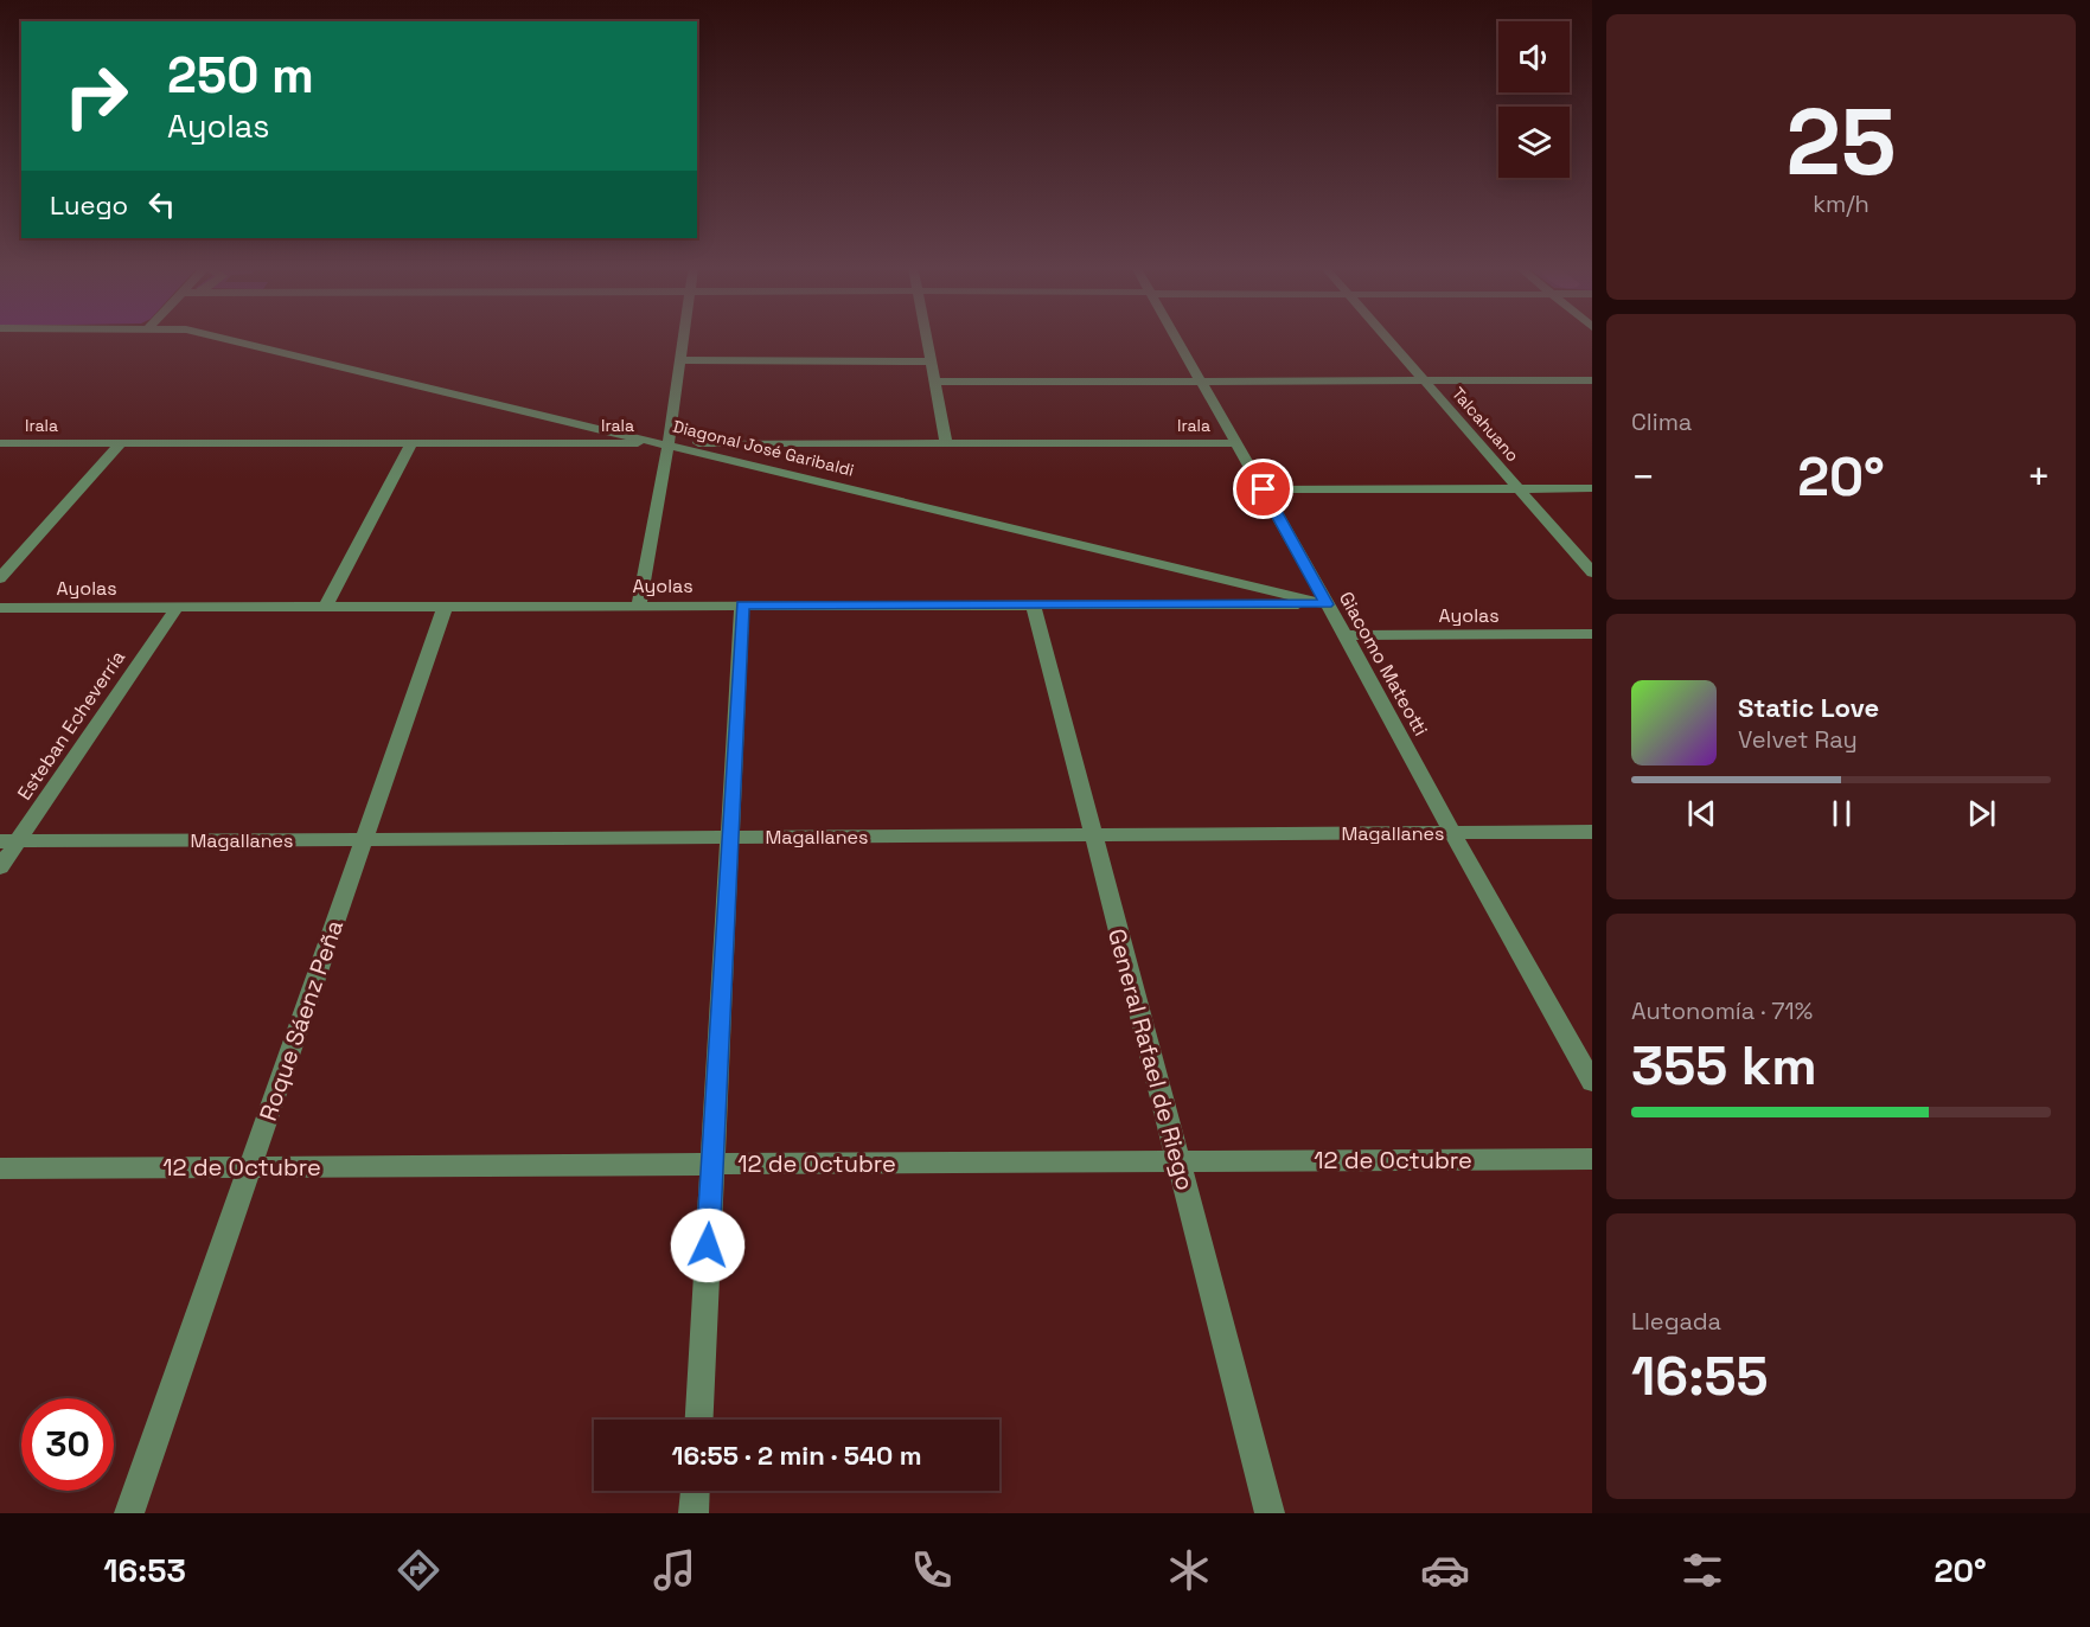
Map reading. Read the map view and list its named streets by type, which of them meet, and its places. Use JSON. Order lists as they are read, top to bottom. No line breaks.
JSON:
{"streets":{"street":["Talcahuano","Irala","Diagonal José Garibaldi","Ayolas","Giacomo Mateotti","Esteban Echeverría","Magallanes","Roque Sáenz Peña","General Rafael de Riego","12 de Octubre"]},"crossings":[["Irala","Diagonal José Garibaldi"],["Irala","Giacomo Mateotti"],["Diagonal José Garibaldi","Ayolas"],["Diagonal José Garibaldi","Giacomo Mateotti"],["Ayolas","Giacomo Mateotti"],["Ayolas","Esteban Echeverría"],["Ayolas","Roque Sáenz Peña"],["Ayolas","General Rafael de Riego"],["Giacomo Mateotti","Magallanes"],["Esteban Echeverría","Magallanes"],["Magallanes","Roque Sáenz Peña"],["Magallanes","General Rafael de Riego"],["Roque Sáenz Peña","12 de Octubre"],["General Rafael de Riego","12 de Octubre"]],"page":{"tile":[["25","km/h"],"Clima",["Autonomía · 71%","355 km"],["Llegada","16:55"]],"turn":["250 m","Ayolas"],"then":"Luego","heat":["−","20°","+"],"song":["Static Love","Velvet Ray"],"limit":"30","trip":"16:55 · 2 min · 540 m","tabs":["16:53","20°"]}}
